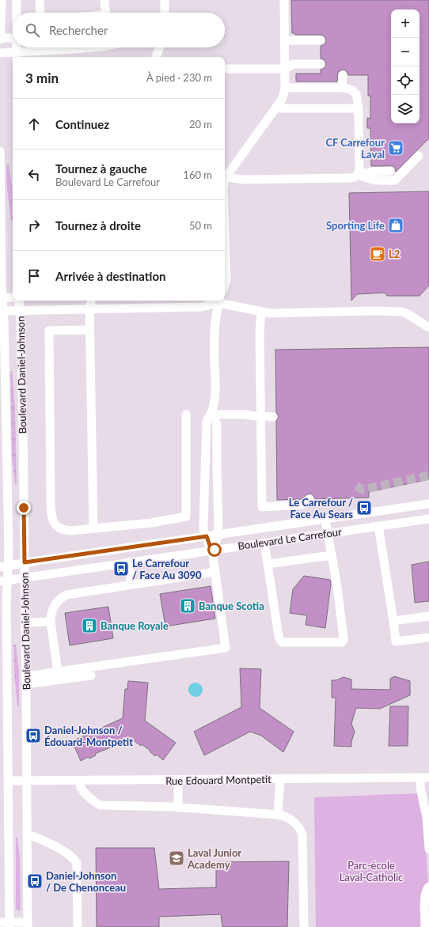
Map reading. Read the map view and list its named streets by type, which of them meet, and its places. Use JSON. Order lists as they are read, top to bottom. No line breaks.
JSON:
{"streets":{"street":["Boulevard Daniel-Johnson","Boulevard Le Carrefour","Rue Edouard Montpetit"]},"crossings":[["Boulevard Daniel-Johnson","Boulevard Le Carrefour"],["Boulevard Daniel-Johnson","Rue Edouard Montpetit"]],"parks":["Parc-école Laval-Catholic"],"places":{"supermarket":["CF Carrefour Laval"],"shop":["Sporting Life"],"cafe":["L2"],"bus stop":["Le Carrefour / Face Au Sears","Le Carrefour / Face Au 3090","Daniel-Johnson / Édouard-Montpetit","Daniel-Johnson / De Chenonceau"],"building":["Banque Scotia","Banque Royale"],"school or university":["Laval Junior Academy"]},"page":{"map_buttons":["+","−"],"search":"Rechercher","heading":["3 min","À pied · 230 m"],"list":[["Continuez","20 m"],["Tournez à gauche","Boulevard Le Carrefour","160 m"],["Tournez à droite","50 m"],"Arrivée à destination"]}}
